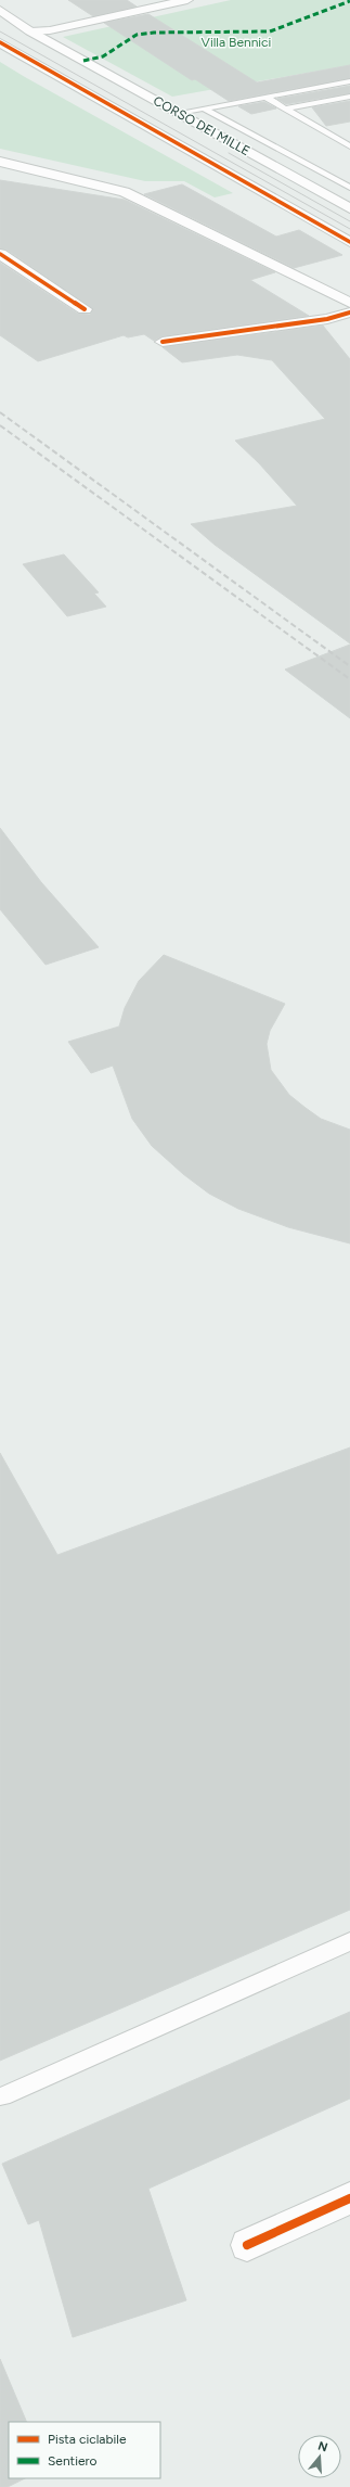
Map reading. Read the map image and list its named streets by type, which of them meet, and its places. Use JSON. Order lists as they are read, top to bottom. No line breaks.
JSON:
{"streets":{"street":["CORSO DEI MILLE"]},"parks":["Villa Bennici"],"legend":["Pista ciclabile","Sentiero"],"north":"top"}
